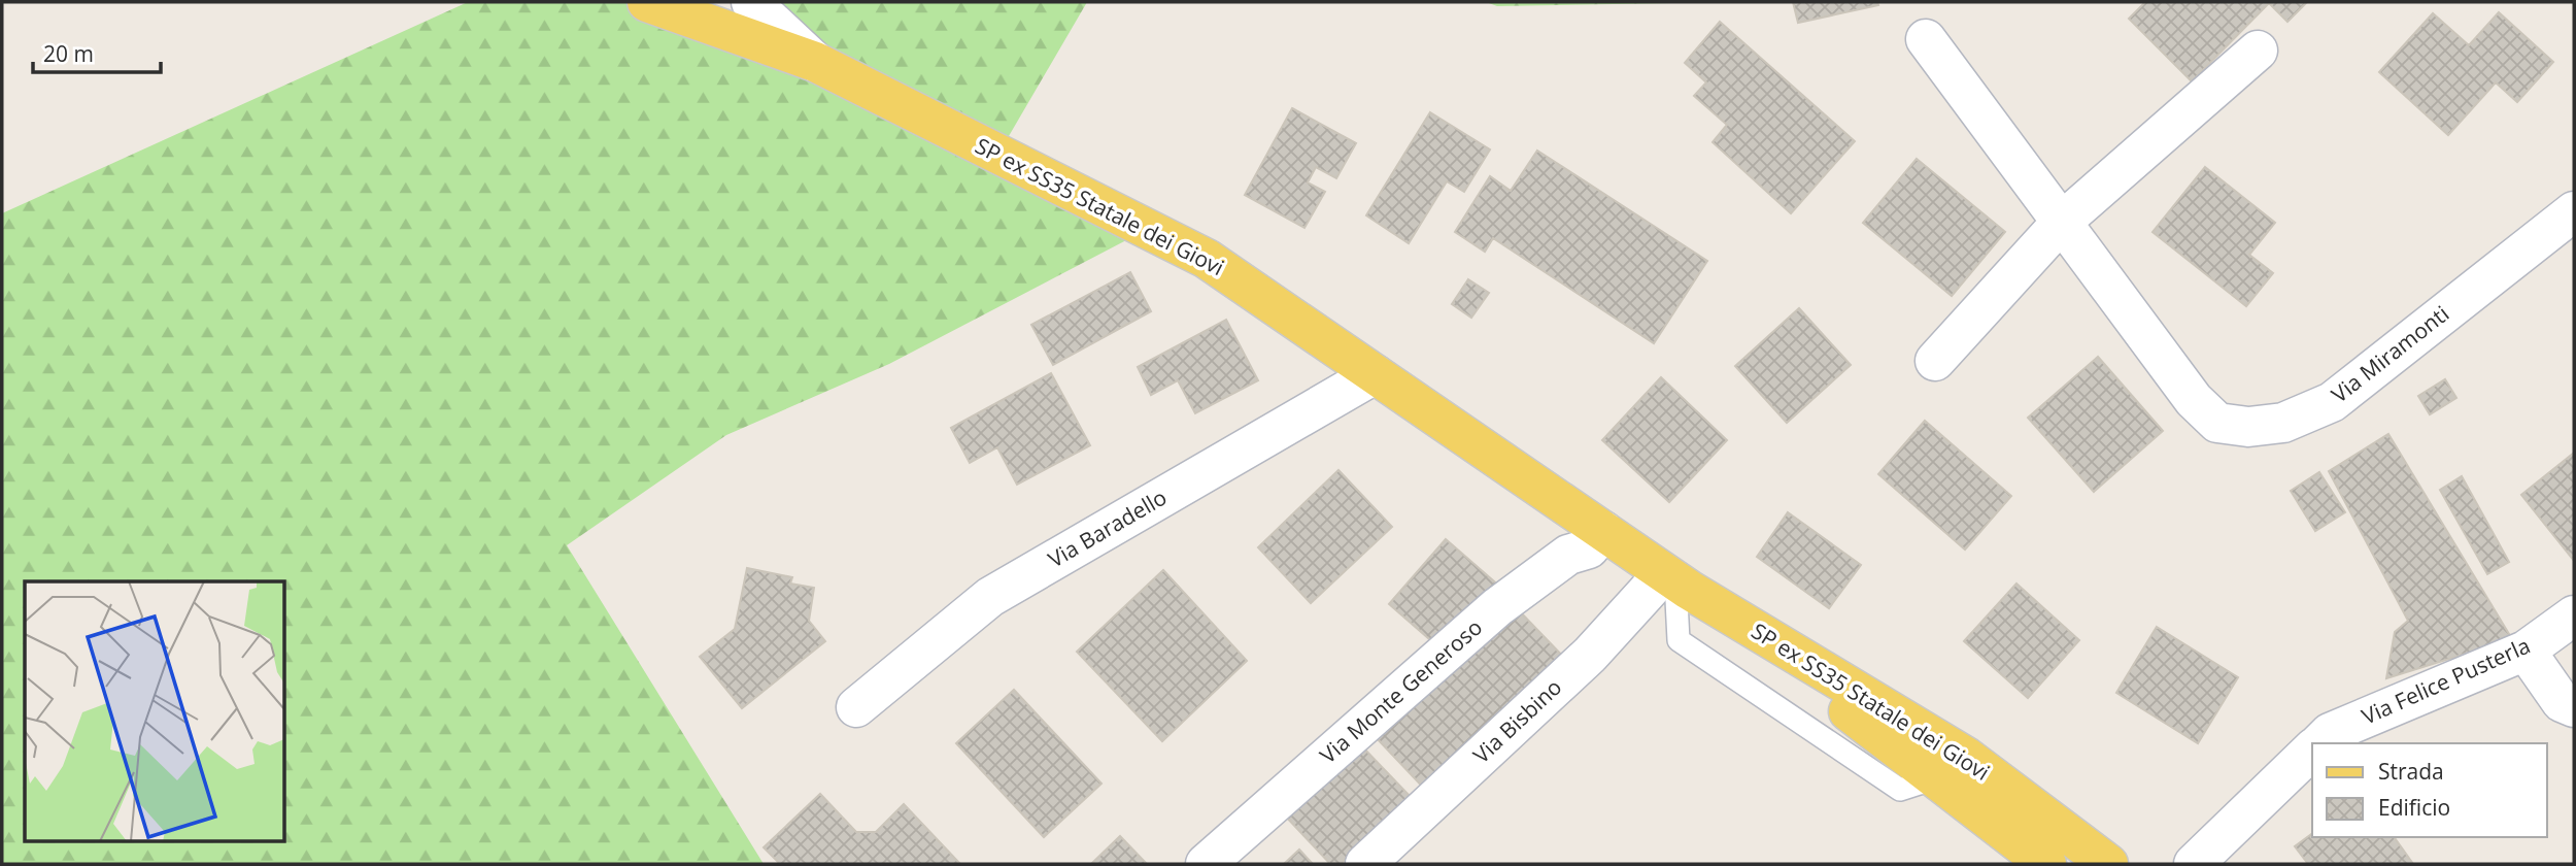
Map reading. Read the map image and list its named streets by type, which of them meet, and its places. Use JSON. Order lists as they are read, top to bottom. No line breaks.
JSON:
{"streets":{"main road":["SP ex SS35 Statale dei Giovi"],"street":["Via Miramonti","Via Baradello","Via Felice Pusterla","Via Monte Generoso","Via Bisbino"]},"crossings":[["SP ex SS35 Statale dei Giovi","Via Baradello"],["SP ex SS35 Statale dei Giovi","Via Monte Generoso"],["SP ex SS35 Statale dei Giovi","Via Bisbino"]],"legend":["Strada","Edificio"],"scale_bar":"20 m"}
